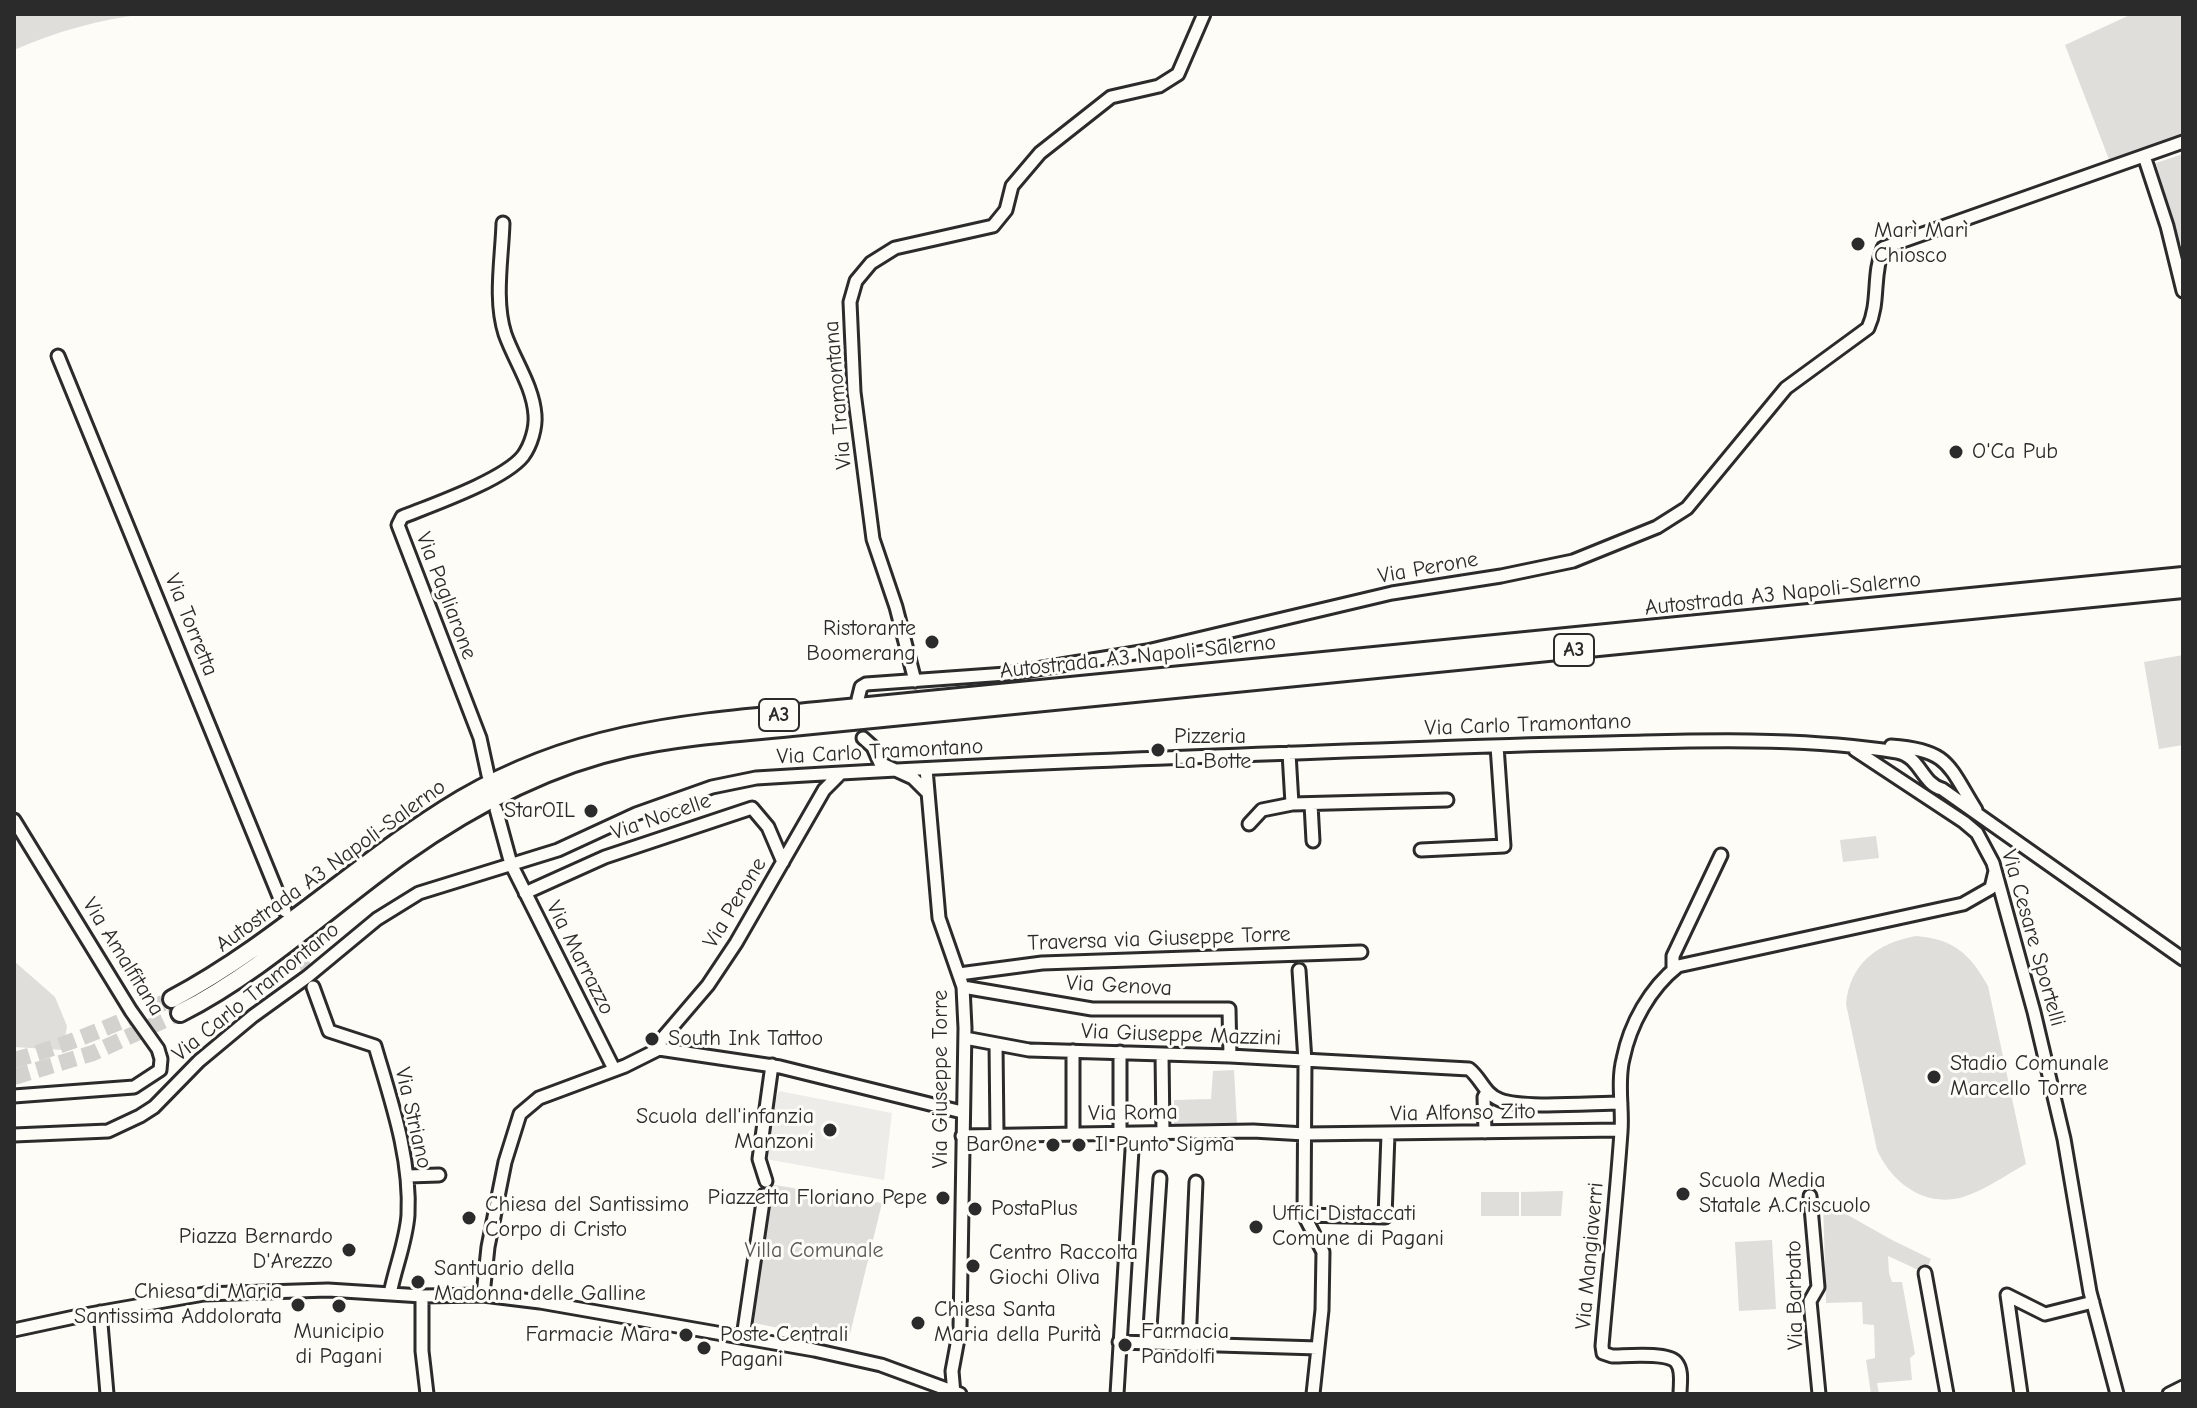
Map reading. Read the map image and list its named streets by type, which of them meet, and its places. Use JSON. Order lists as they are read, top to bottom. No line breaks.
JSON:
{"streets":{"highway":["Autostrada A3 Napoli-Salerno","A3"],"street":["Via Tramontana","Via Perone","Via Pagliarone","Via Torretta","Via Carlo Tramontano","Via Nocelle","Via Cesare Sportelli","Traversa via Giuseppe Torre","Via Amalfitana","Via Marrazzo","Via Genova","Via Giuseppe Mazzini","Via Giuseppe Torre","Via Roma","Via Alfonso Zito","Via Striano","Via Mangiaverri","Via Barbato"]},"crossings":[["Via Tramontana","Via Perone"],["Via Perone","Via Carlo Tramontano"],["Via Perone","Via Nocelle"],["Via Carlo Tramontano","Via Cesare Sportelli"],["Via Carlo Tramontano","Via Marrazzo"],["Via Carlo Tramontano","Via Giuseppe Torre"],["Via Nocelle","Via Marrazzo"],["Traversa via Giuseppe Torre","Via Giuseppe Torre"],["Via Genova","Via Giuseppe Mazzini"],["Via Genova","Via Giuseppe Torre"],["Via Giuseppe Mazzini","Via Giuseppe Torre"],["Via Giuseppe Torre","Via Roma"],["Via Roma","Via Alfonso Zito"],["Via Alfonso Zito","Via Mangiaverri"]],"parks":["Villa Comunale"],"places":["Marì Marì Chiosco","O'Ca Pub","Ristorante Boomerang","Pizzeria La Botte","StarOIL","South Ink Tattoo","Stadio Comunale Marcello Torre","Scuola dell'infanzia Manzoni","BarOne","Il Punto Sigma","Scuola Media Statale A.Criscuolo","Piazzetta Floriano Pepe","PostaPlus","Chiesa del Santissimo Corpo di Cristo","Uffici Distaccati Comune di Pagani","Piazza Bernardo D'Arezzo","Centro Raccolta Giochi Oliva","Santuario della Madonna delle Galline","Chiesa di Maria Santissima Addolorata","Municipio di Pagani","Chiesa Santa Maria della Purità","Farmacie Mara","Farmacia Pandolfi","Poste Centrali Pagani"]}
